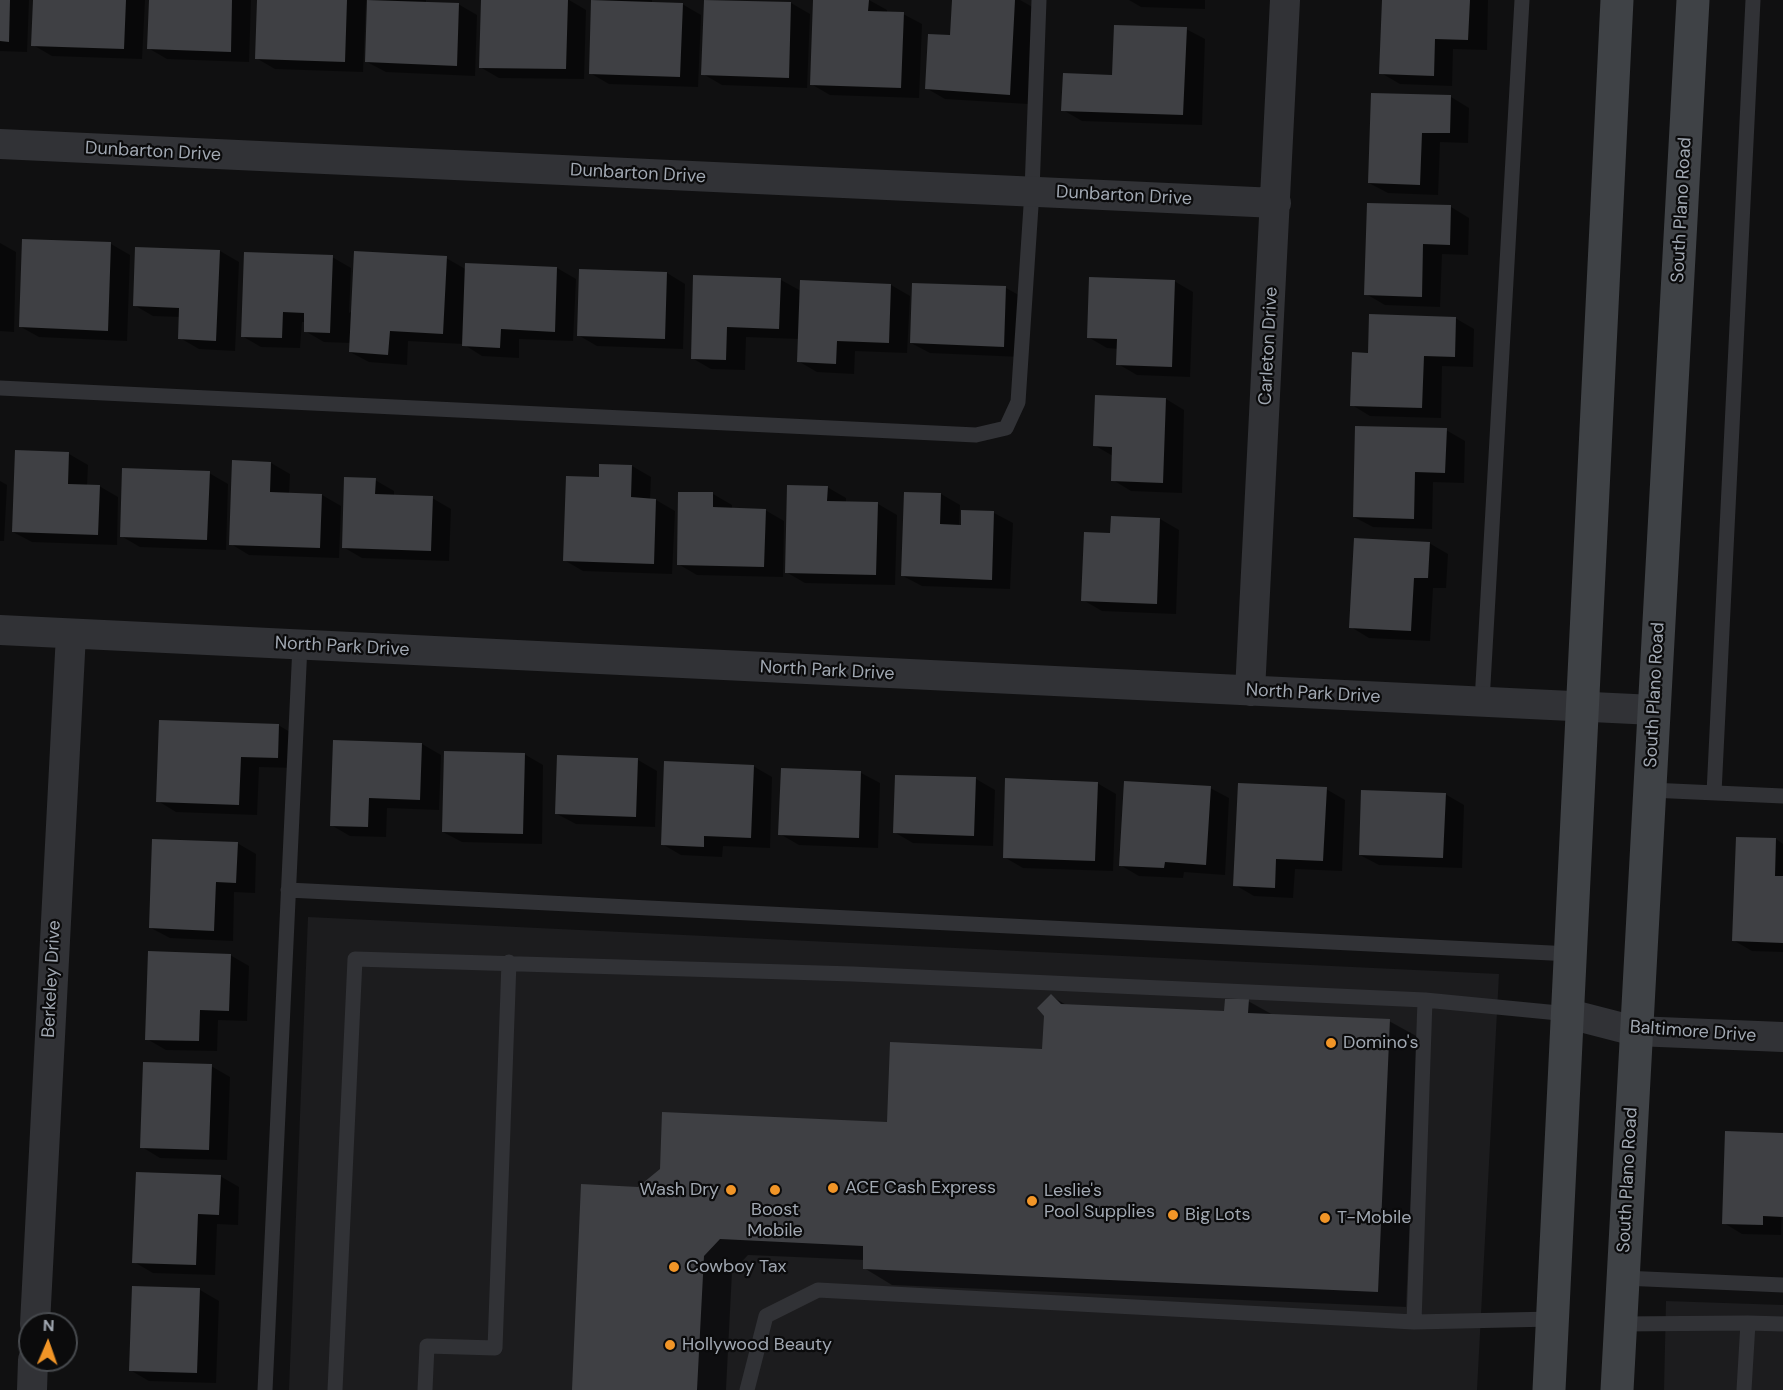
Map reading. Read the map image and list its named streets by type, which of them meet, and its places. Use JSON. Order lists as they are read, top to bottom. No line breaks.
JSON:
{"streets":{"main road":["South Plano Road"],"street":["Dunbarton Drive","Carleton Drive","North Park Drive","Berkeley Drive","Baltimore Drive"]},"crossings":[["Dunbarton Drive","Carleton Drive"],["South Plano Road","North Park Drive"],["South Plano Road","Baltimore Drive"],["Carleton Drive","North Park Drive"],["North Park Drive","Berkeley Drive"]],"places":["Domino's","ACE Cash Express","Wash Dry","Boost Mobile","Leslie's Pool Supplies","Big Lots","T-Mobile","Cowboy Tax","Hollywood Beauty"],"north":"top"}
